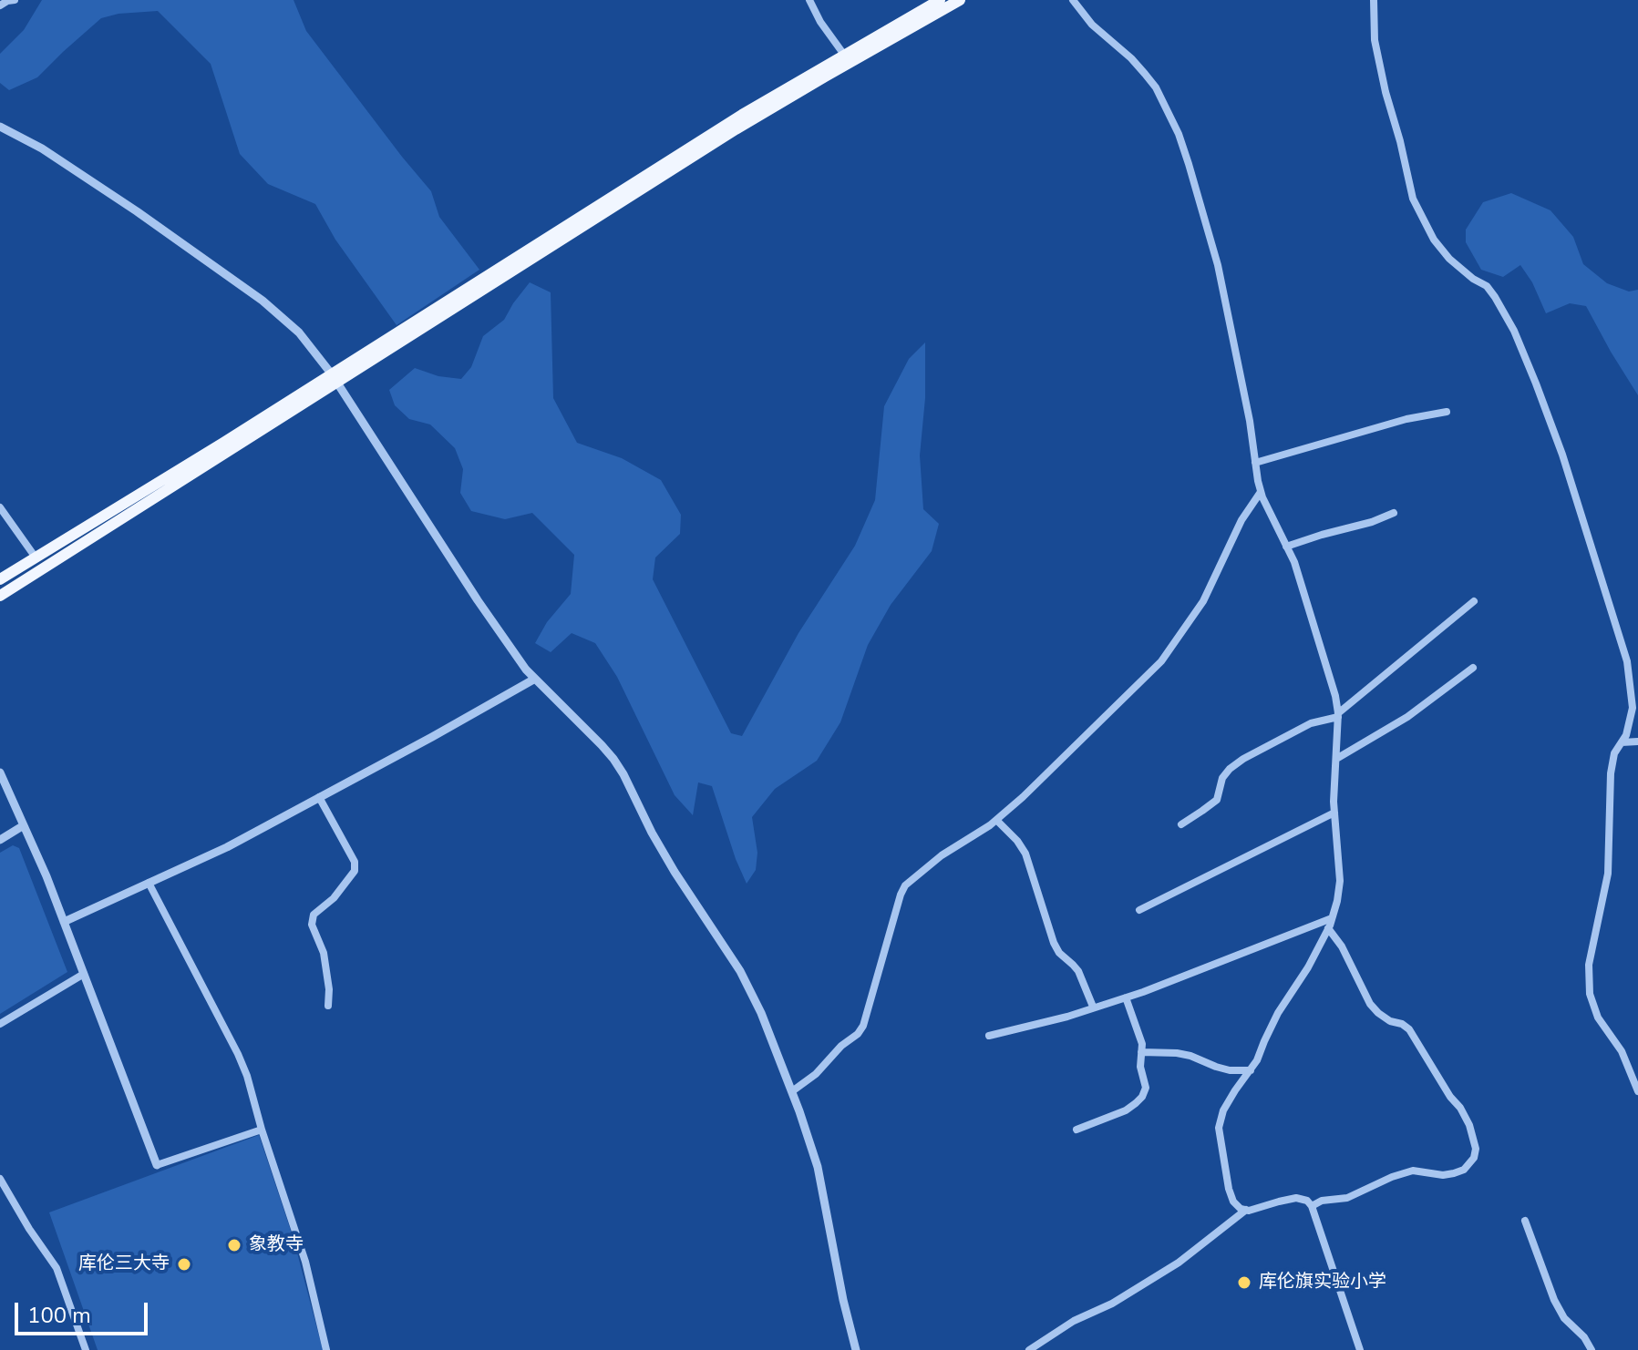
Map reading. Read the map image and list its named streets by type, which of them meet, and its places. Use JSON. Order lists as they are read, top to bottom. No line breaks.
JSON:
{"places":["象教寺","库伦三大寺","库伦旗实验小学"],"scale_bar":"100 m"}
